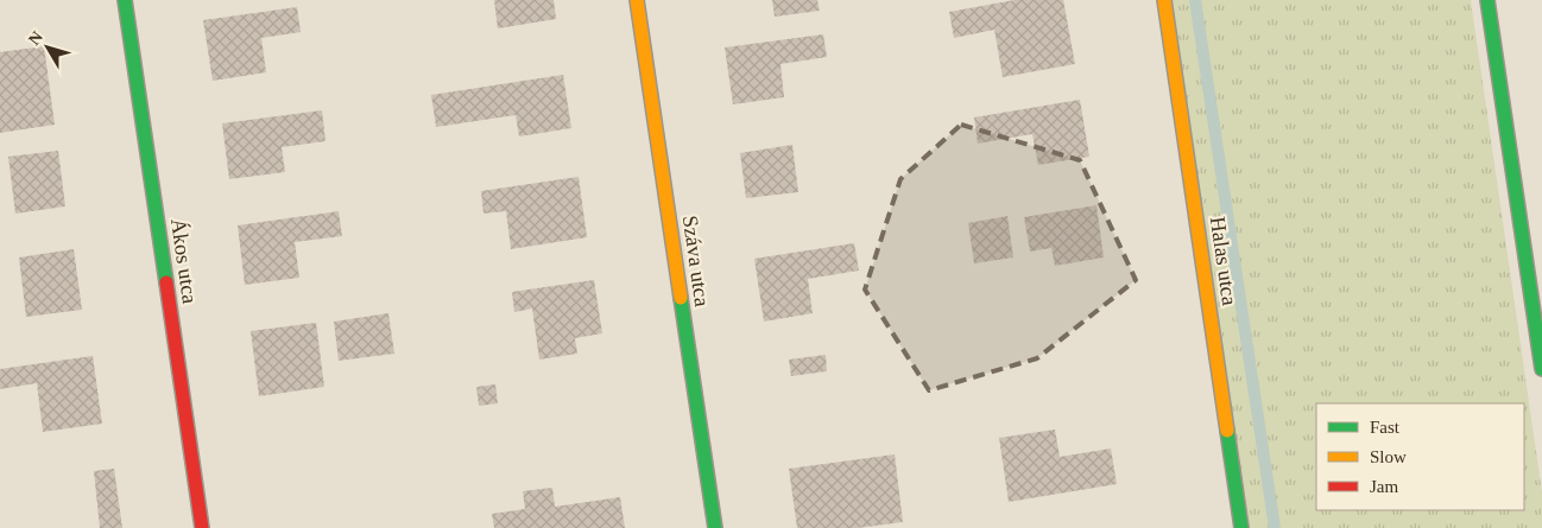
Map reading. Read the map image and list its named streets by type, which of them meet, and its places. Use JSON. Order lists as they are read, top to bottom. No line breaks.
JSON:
{"streets":{"street":["Ákos utca","Száva utca","Halas utca"]},"legend":["Fast","Slow","Jam"],"north":"top left"}
